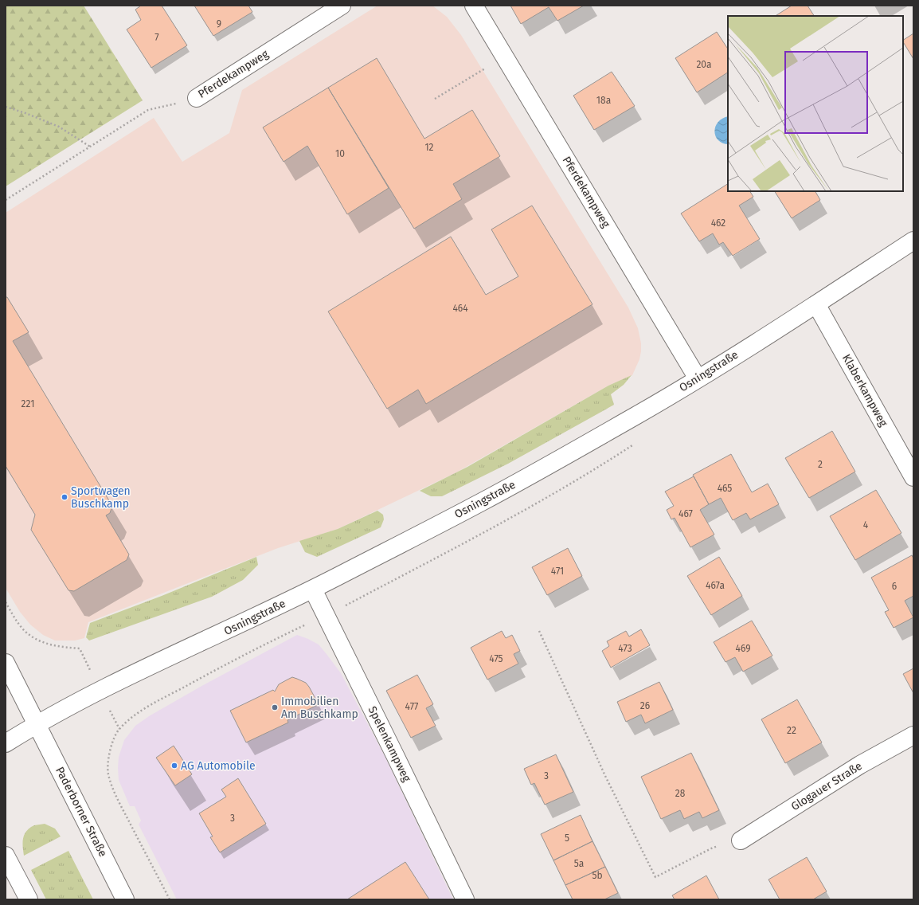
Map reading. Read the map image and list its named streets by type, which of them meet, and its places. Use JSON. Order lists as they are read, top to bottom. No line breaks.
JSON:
{"streets":{"main road":["Pferdekampweg","Osningstraße","Klaberkampweg","Spelenkampweg","Glogauer Straße","Paderborner Straße"]},"crossings":[["Pferdekampweg","Osningstraße"],["Osningstraße","Klaberkampweg"],["Osningstraße","Spelenkampweg"],["Osningstraße","Paderborner Straße"]],"places":["Sportwagen Buschkamp","Immobilien Am Buschkamp","AG Automobile"],"house_numbers":["9","7","20a","18a","12","10","462","464","221","2","465","467","4","471","467a","6","473","469","475","26","477","22","3","28","3","5","5a","5b"]}
